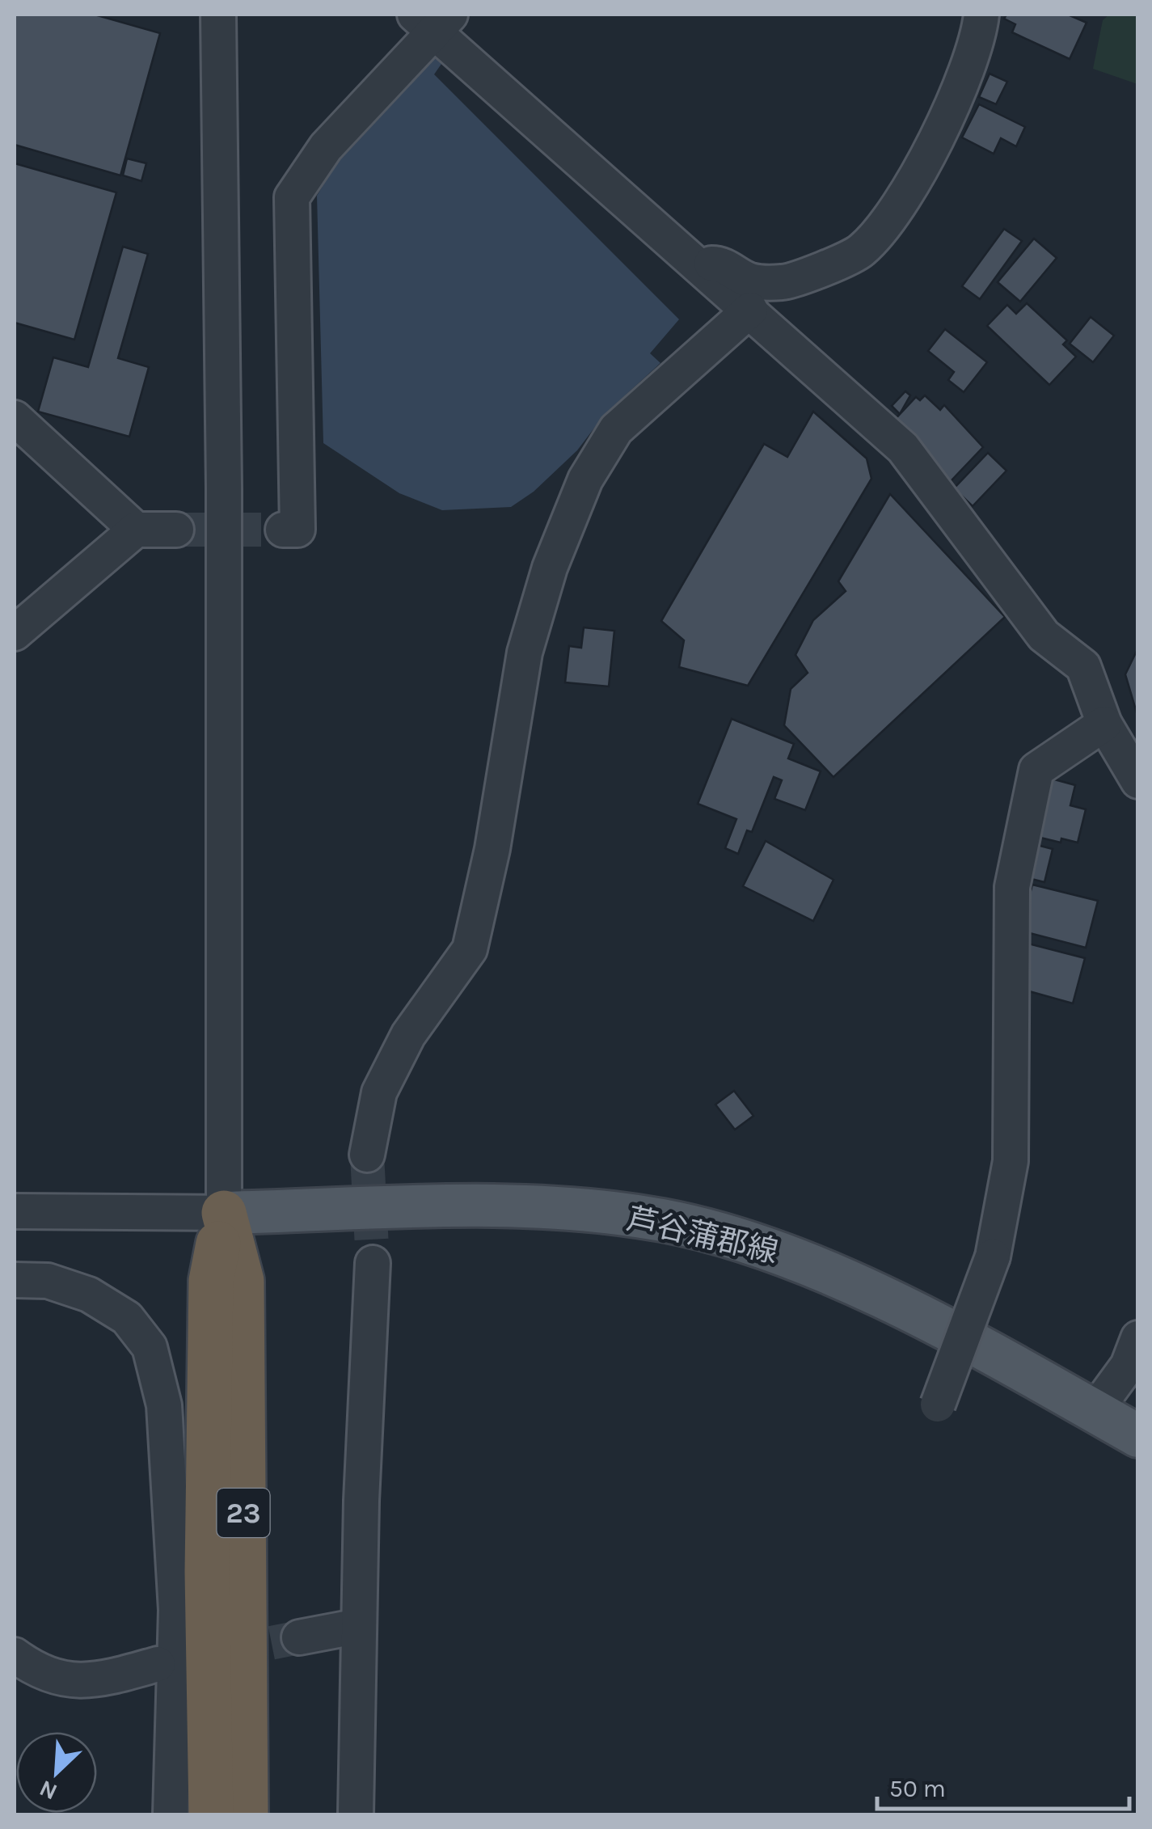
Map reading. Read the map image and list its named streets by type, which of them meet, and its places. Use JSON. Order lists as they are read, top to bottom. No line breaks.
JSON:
{"streets":{"highway":["23"],"main road":["芦谷蒲郡線"]},"crossings":[["芦谷蒲郡線","23"]],"scale_bar":"50 m","north":"bottom left"}
